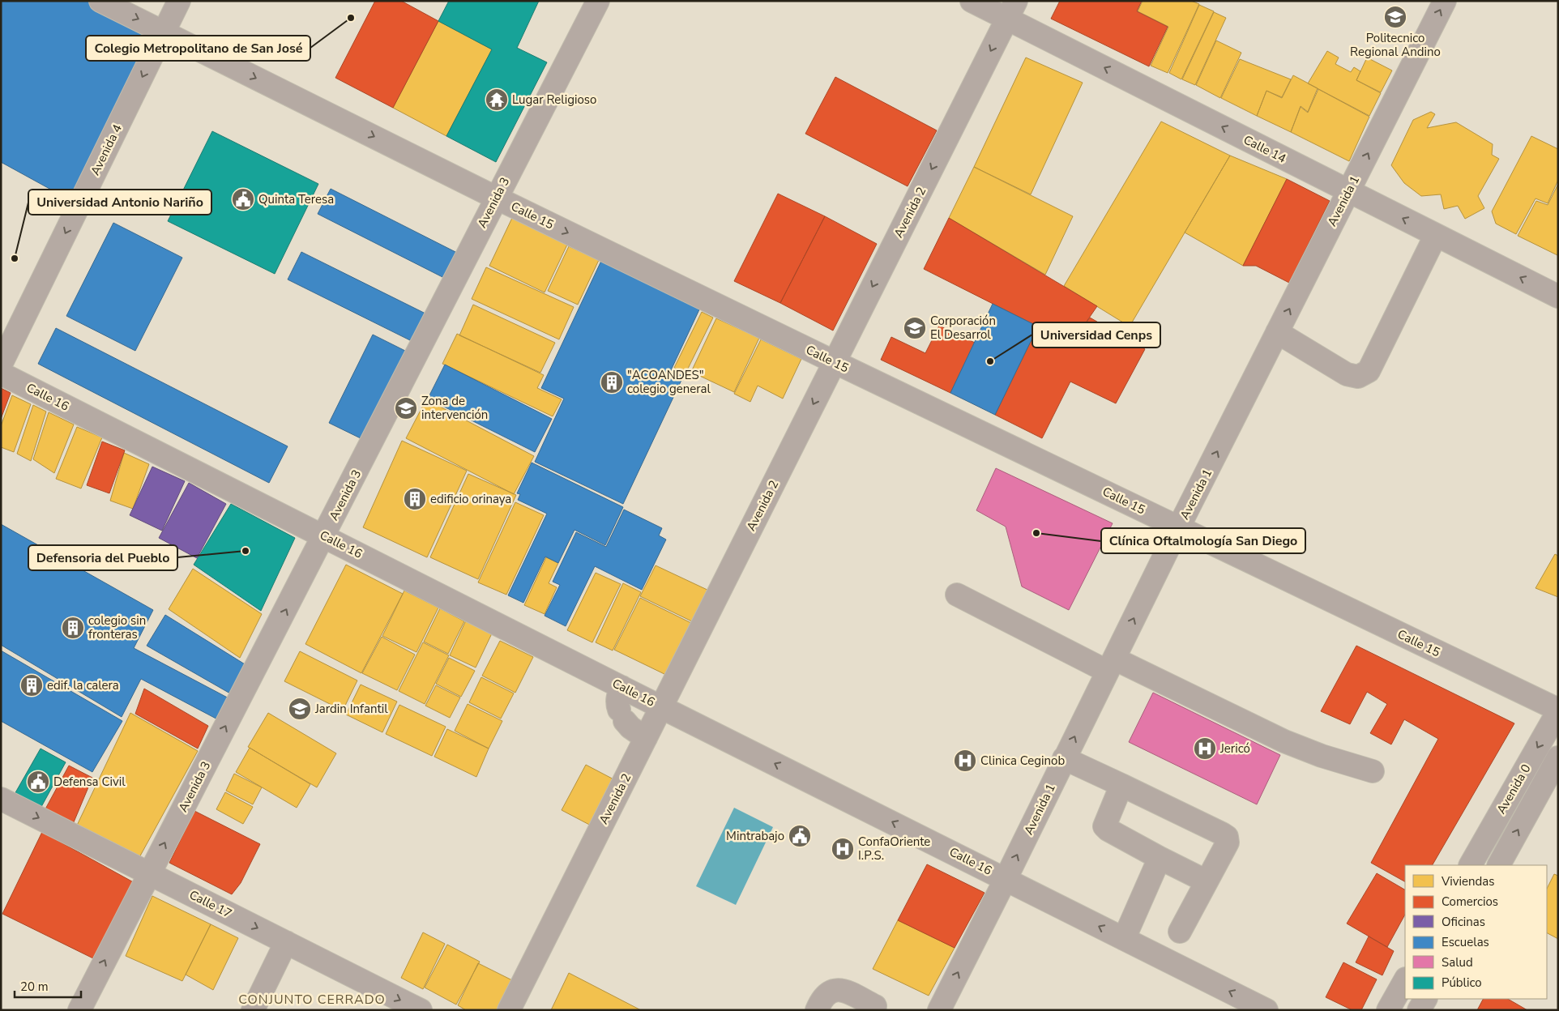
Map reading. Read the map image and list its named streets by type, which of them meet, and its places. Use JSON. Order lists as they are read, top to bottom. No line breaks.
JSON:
{"streets":{"street":["Calle 14","Avenida 4","Avenida 1","Avenida 3","Avenida 2","Calle 15","Calle 16","Avenida 0","Calle 17"]},"crossings":[["Calle 14","Avenida 1"],["Calle 14","Avenida 2"],["Avenida 4","Calle 15"],["Avenida 1","Calle 15"],["Avenida 1","Calle 16"],["Avenida 3","Calle 15"],["Avenida 3","Calle 16"],["Avenida 3","Calle 17"],["Avenida 2","Calle 15"],["Avenida 2","Calle 16"],["Calle 15","Avenida 0"]],"one_way":["Calle 14","Avenida 4","Avenida 1","Avenida 3","Avenida 2","Calle 15","Calle 16","Calle 17"],"districts":["CONJUNTO CERRADO"],"places":{"school or university":["Politecnico Regional Andino","Corporación El Desarrol","Zona de intervención","Jardin Infantil"],"other":["Colegio Metropolitano de San José","Universidad Antonio Nariño","Universidad Cenps","Clínica Oftalmología San Diego","Defensoria del Pueblo"],"temple":["Lugar Religioso"],"public building":["Quinta Teresa","Defensa Civil","Mintrabajo"],"building":["\"ACOANDES\" colegio general","edificio orinaya","colegio sin fronteras","edif. la calera"],"hospital":["Jericó","Clinica Ceginob","ConfaOriente I.P.S."]},"legend":["Viviendas","Comercios","Oficinas","Escuelas","Salud","Público"],"scale_bar":"20 m"}
